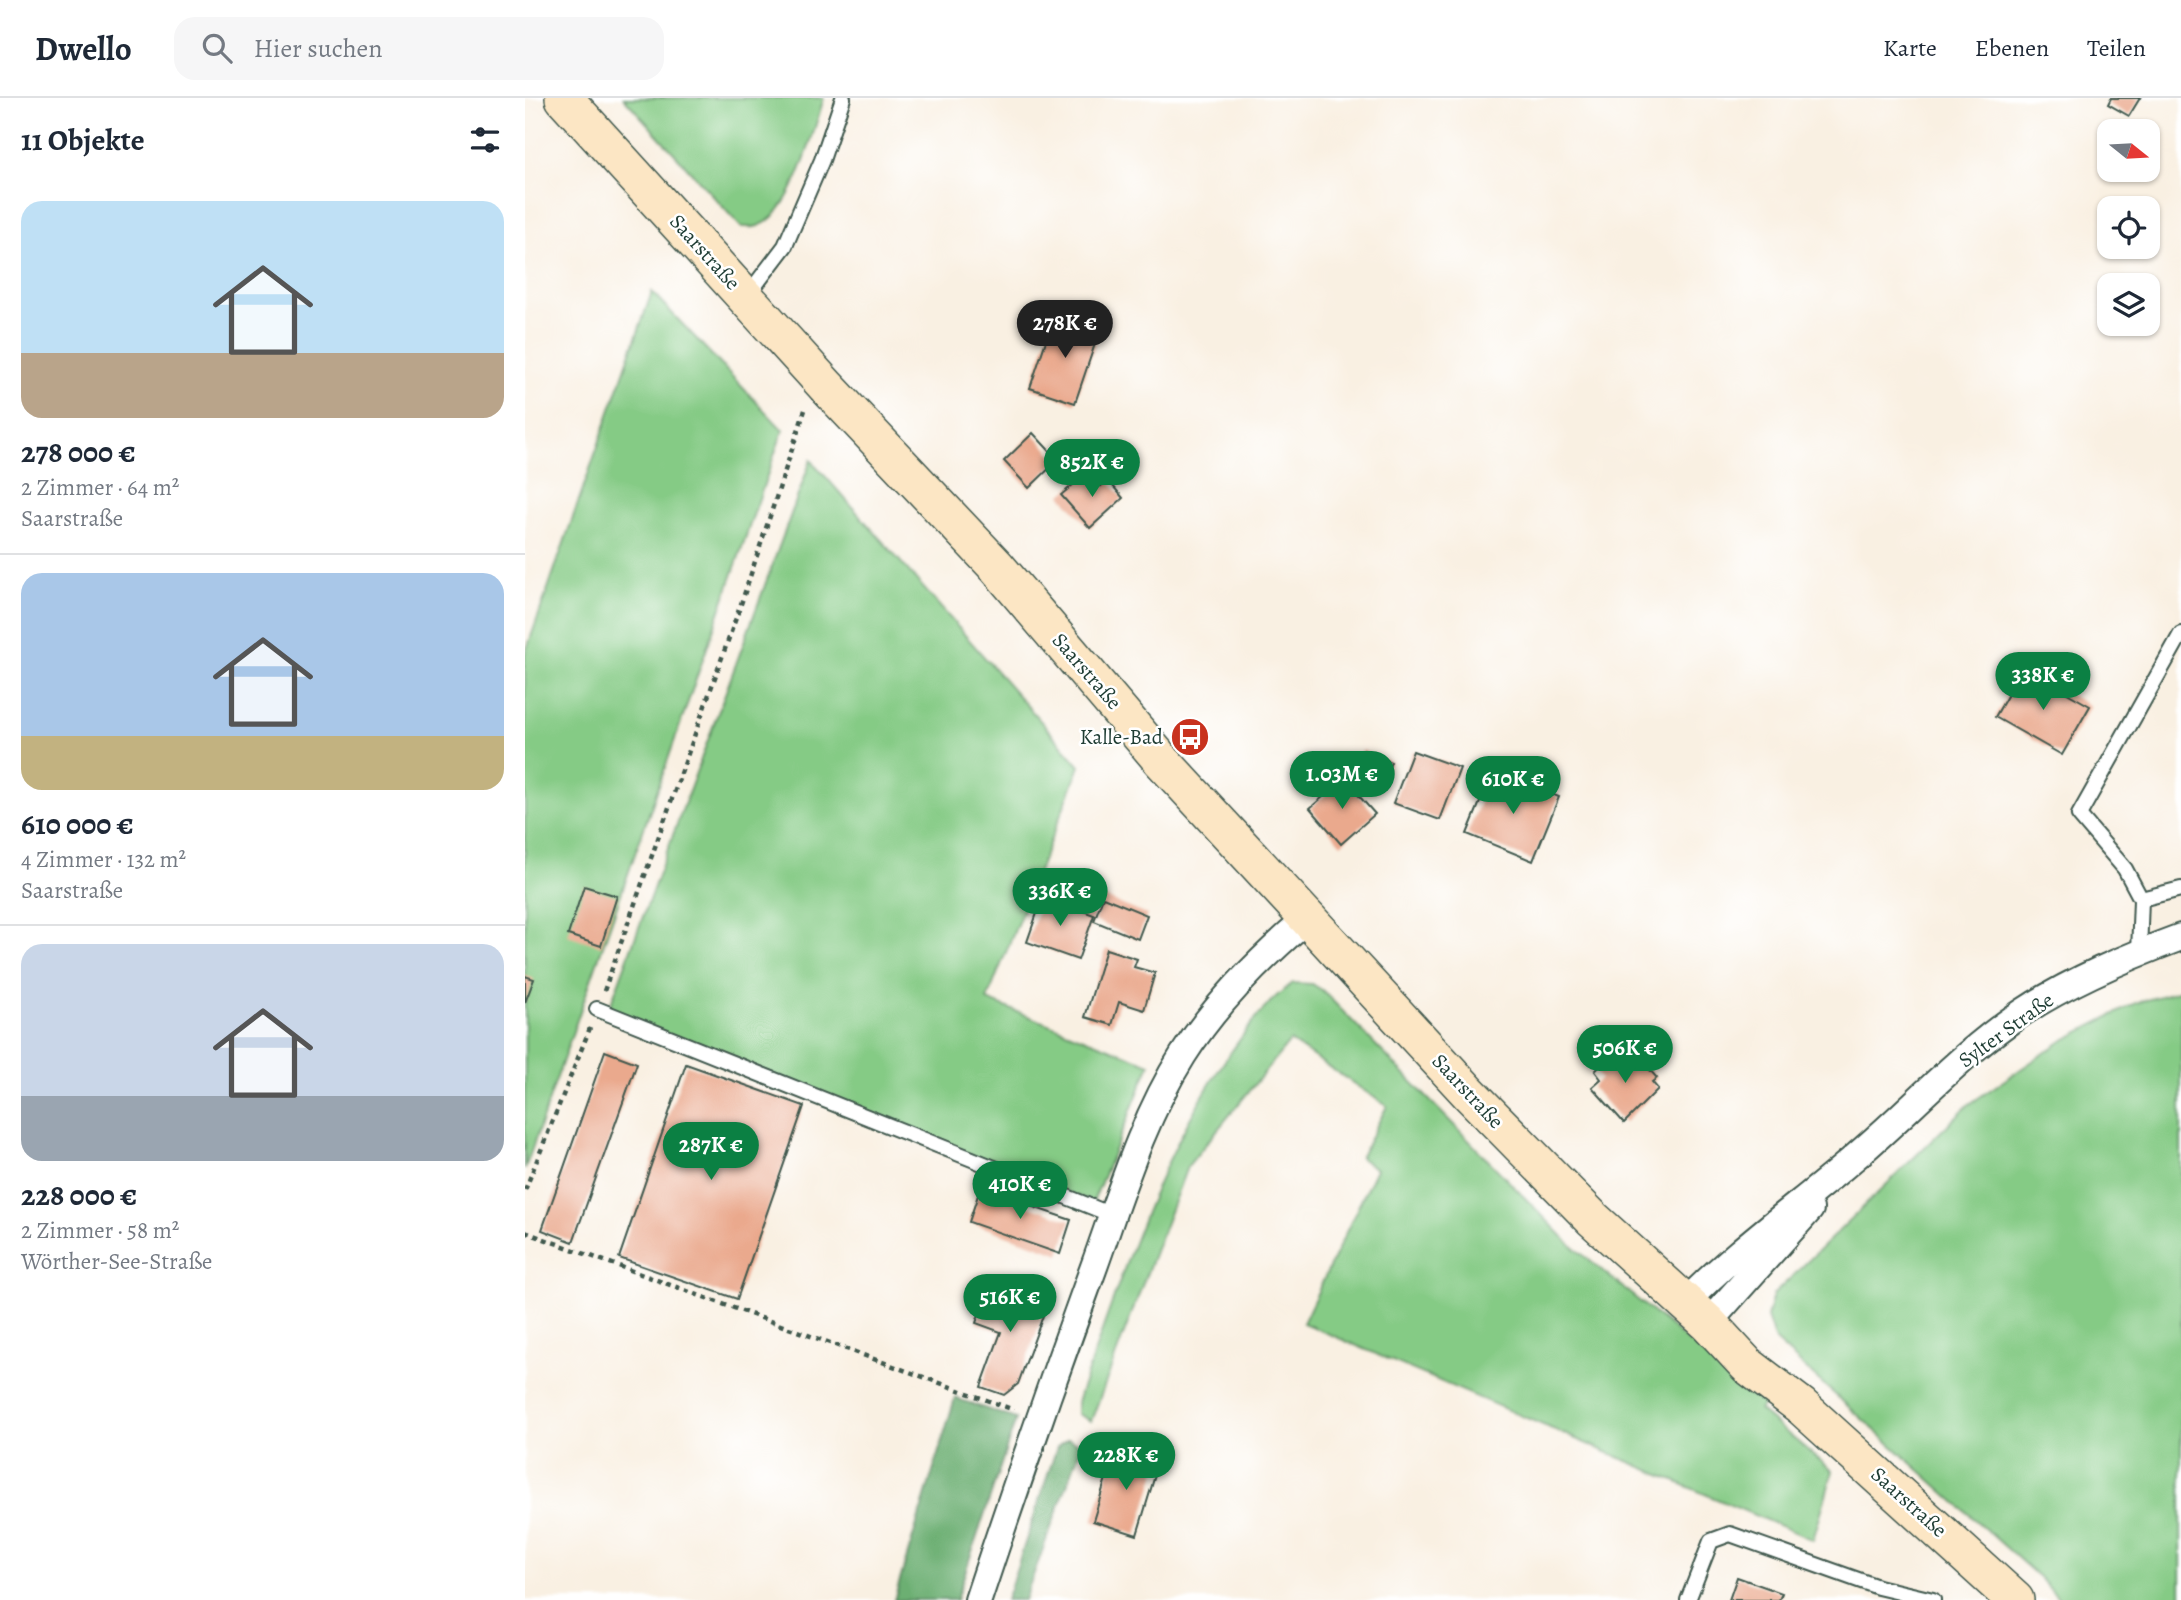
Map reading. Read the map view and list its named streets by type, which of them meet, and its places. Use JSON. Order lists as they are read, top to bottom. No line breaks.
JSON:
{"streets":{"main road":["Saarstraße"],"street":["Sylter Straße"]},"crossings":[["Saarstraße","Sylter Straße"]],"places":{"bus stop":["Kalle-Bad"]},"north":"right","page":{"header":"Dwello","search":"Hier suchen","nav":["Karte","Ebenen","Teilen"],"heading":"11 Objekte","list":[{"name":"278 000 €","note":"2 Zimmer · 64 m² · Saarstraße"},{"name":"610 000 €","note":"4 Zimmer · 132 m² · Saarstraße"},{"name":"228 000 €","note":"2 Zimmer · 58 m² · Wörther-See-Straße"}],"price":["278K €","852K €","338K €","1.03M €","610K €","336K €","506K €","287K €","410K €","516K €","228K €"]}}
